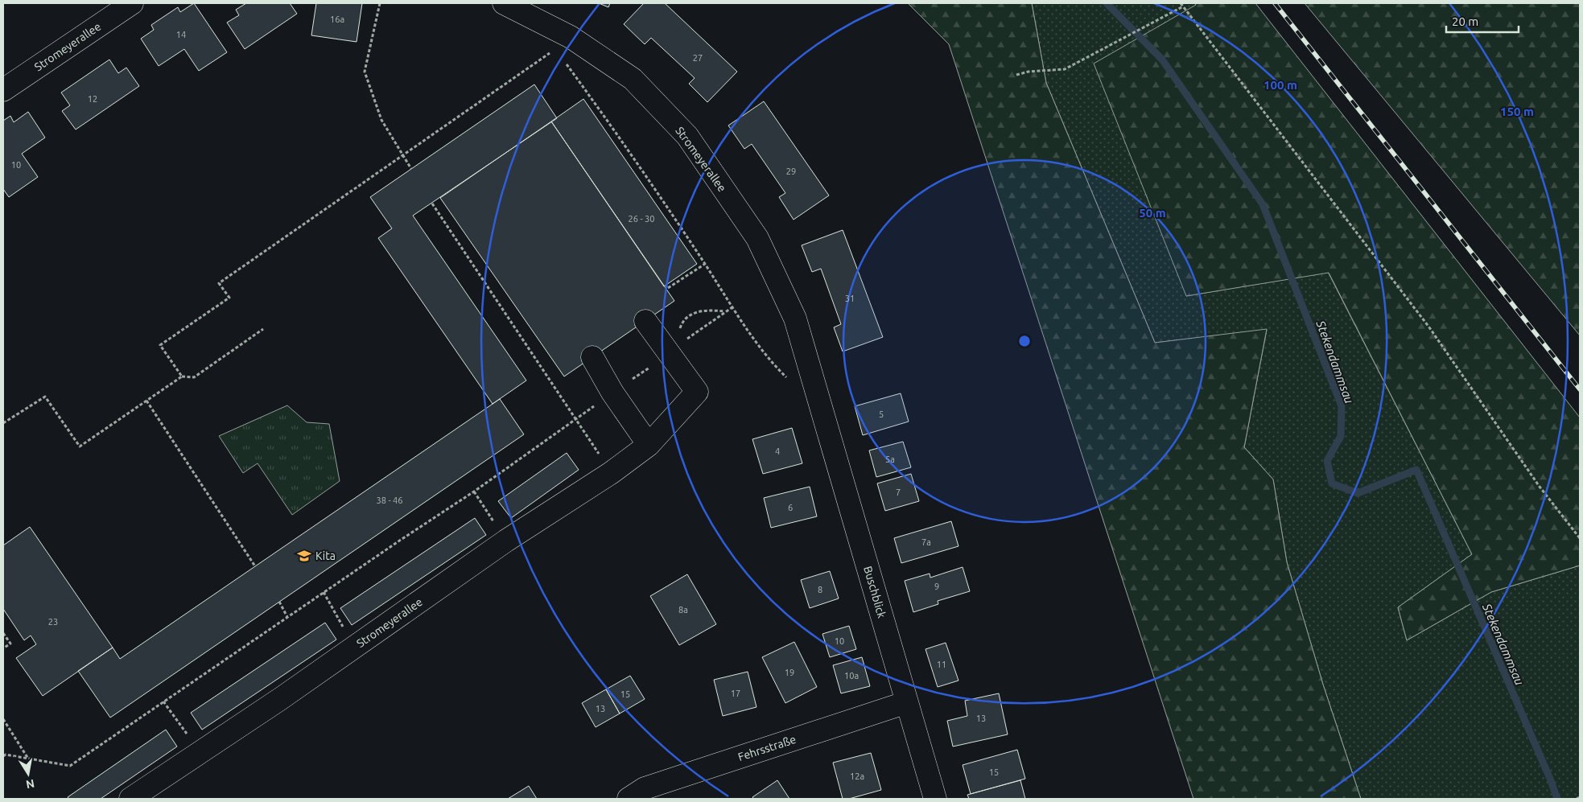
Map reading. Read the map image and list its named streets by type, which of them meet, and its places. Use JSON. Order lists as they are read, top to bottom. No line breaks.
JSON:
{"streets":{"street":["Stromeyerallee","Buschblick","Fehrsstraße"]},"crossings":[["Stromeyerallee","Buschblick"],["Buschblick","Fehrsstraße"]],"water":["Stekendammsau"],"places":{"school or university":["Kita"]},"house_numbers":["16a","14","27","12","10","29","26 - 30","31","5","4","5a","7","38 - 46","6","7a","9","8","8a","23","10","11","19","10a","17","15","13","13","15","12a"],"scale_bar":"20 m","north":"bottom","rings":["100 m","150 m","50 m"]}
